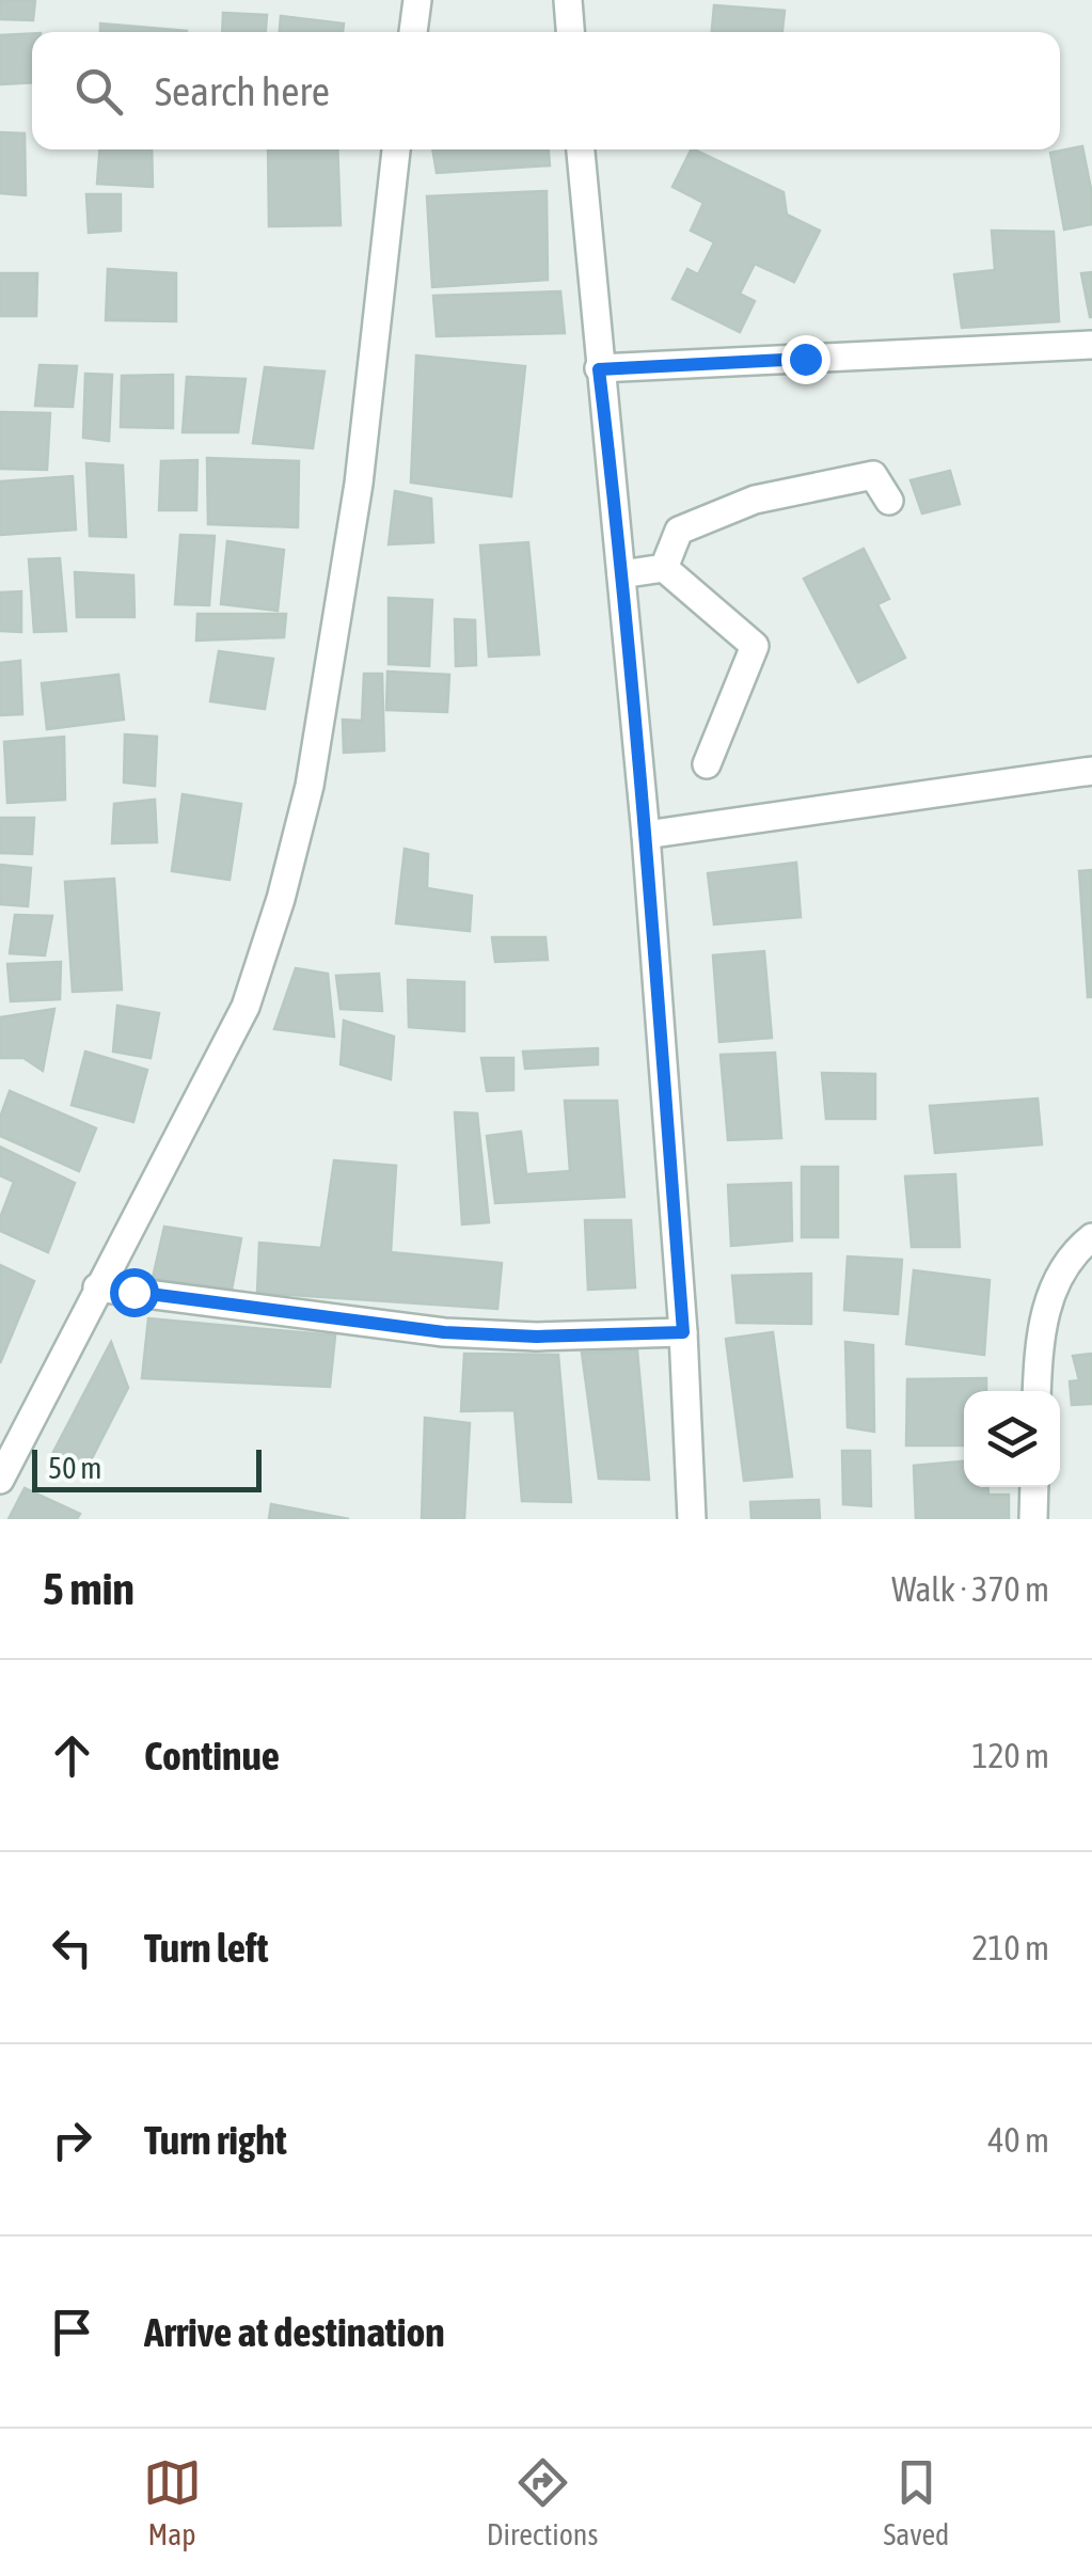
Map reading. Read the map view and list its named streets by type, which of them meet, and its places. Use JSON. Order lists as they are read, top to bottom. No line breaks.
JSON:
{"scale_bar":"50 m","page":{"search":"Search here","scale":"50 m","heading":["5 min","Walk · 370 m"],"list":[["Continue","120 m"],["Turn left","210 m"],["Turn right","40 m"],"Arrive at destination"],"nav":["Map","Directions","Saved"]}}
